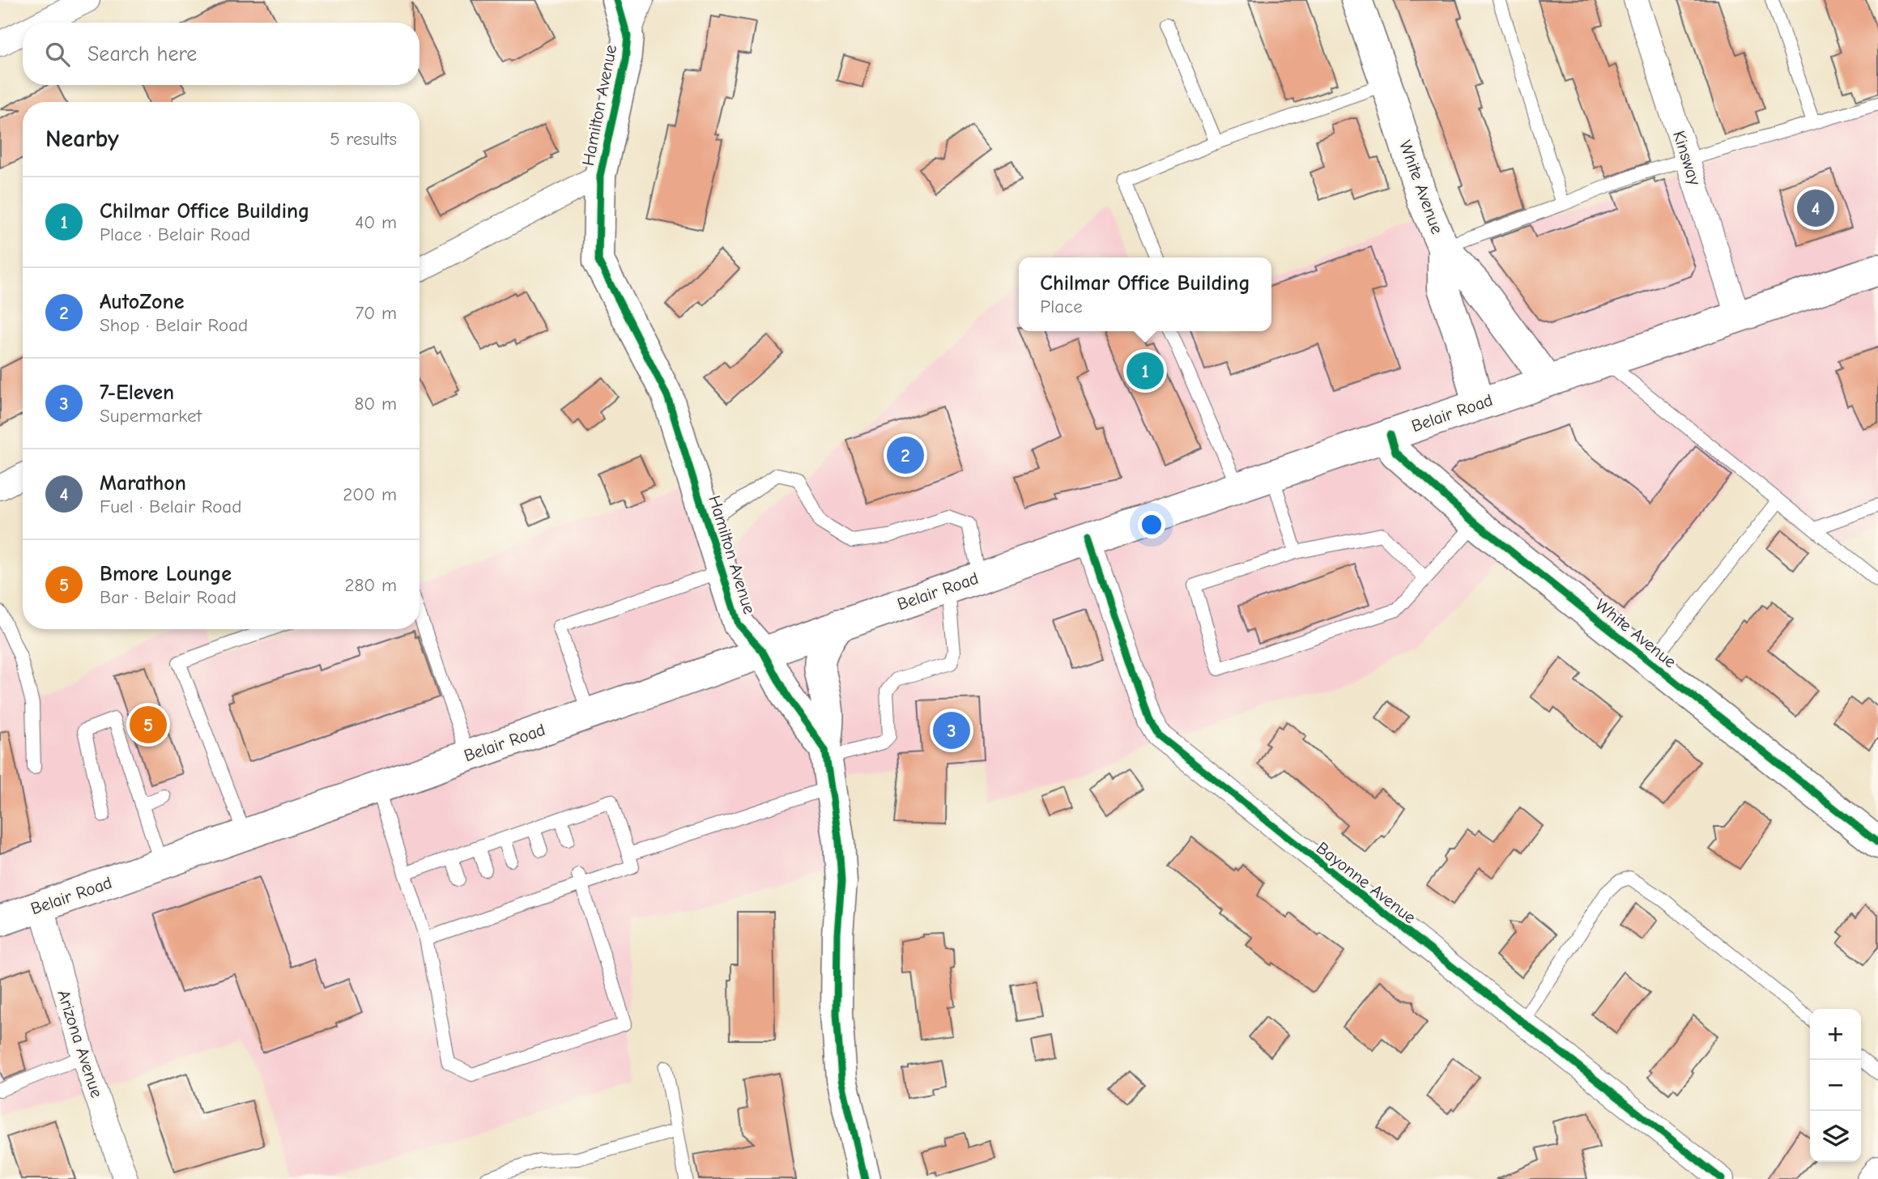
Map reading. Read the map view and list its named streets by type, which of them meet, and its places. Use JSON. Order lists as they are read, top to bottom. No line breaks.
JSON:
{"streets":{"main road":["Hamilton Avenue","White Avenue","Belair Road"],"street":["Kinsway","Bayonne Avenue","Arizona Avenue"]},"crossings":[["Hamilton Avenue","Belair Road"],["Kinsway","Belair Road"],["White Avenue","Belair Road"],["Belair Road","Bayonne Avenue"],["Belair Road","Arizona Avenue"]],"page":{"search":"Search here","heading":["Nearby","5 results"],"list":[{"mark":"1","name":"Chilmar Office Building","note":"Place · Belair Road","value":"40 m"},{"mark":"2","name":"AutoZone","note":"Shop · Belair Road","value":"70 m"},{"mark":"3","name":"7-Eleven","note":"Supermarket","value":"80 m"},{"mark":"4","name":"Marathon","note":"Fuel · Belair Road","value":"200 m"},{"mark":"5","name":"Bmore Lounge","note":"Bar · Belair Road","value":"280 m"}],"pins":["4","1","2","5","3"],"popup":["Chilmar Office Building","Place"],"map_buttons":["+","−"]}}
